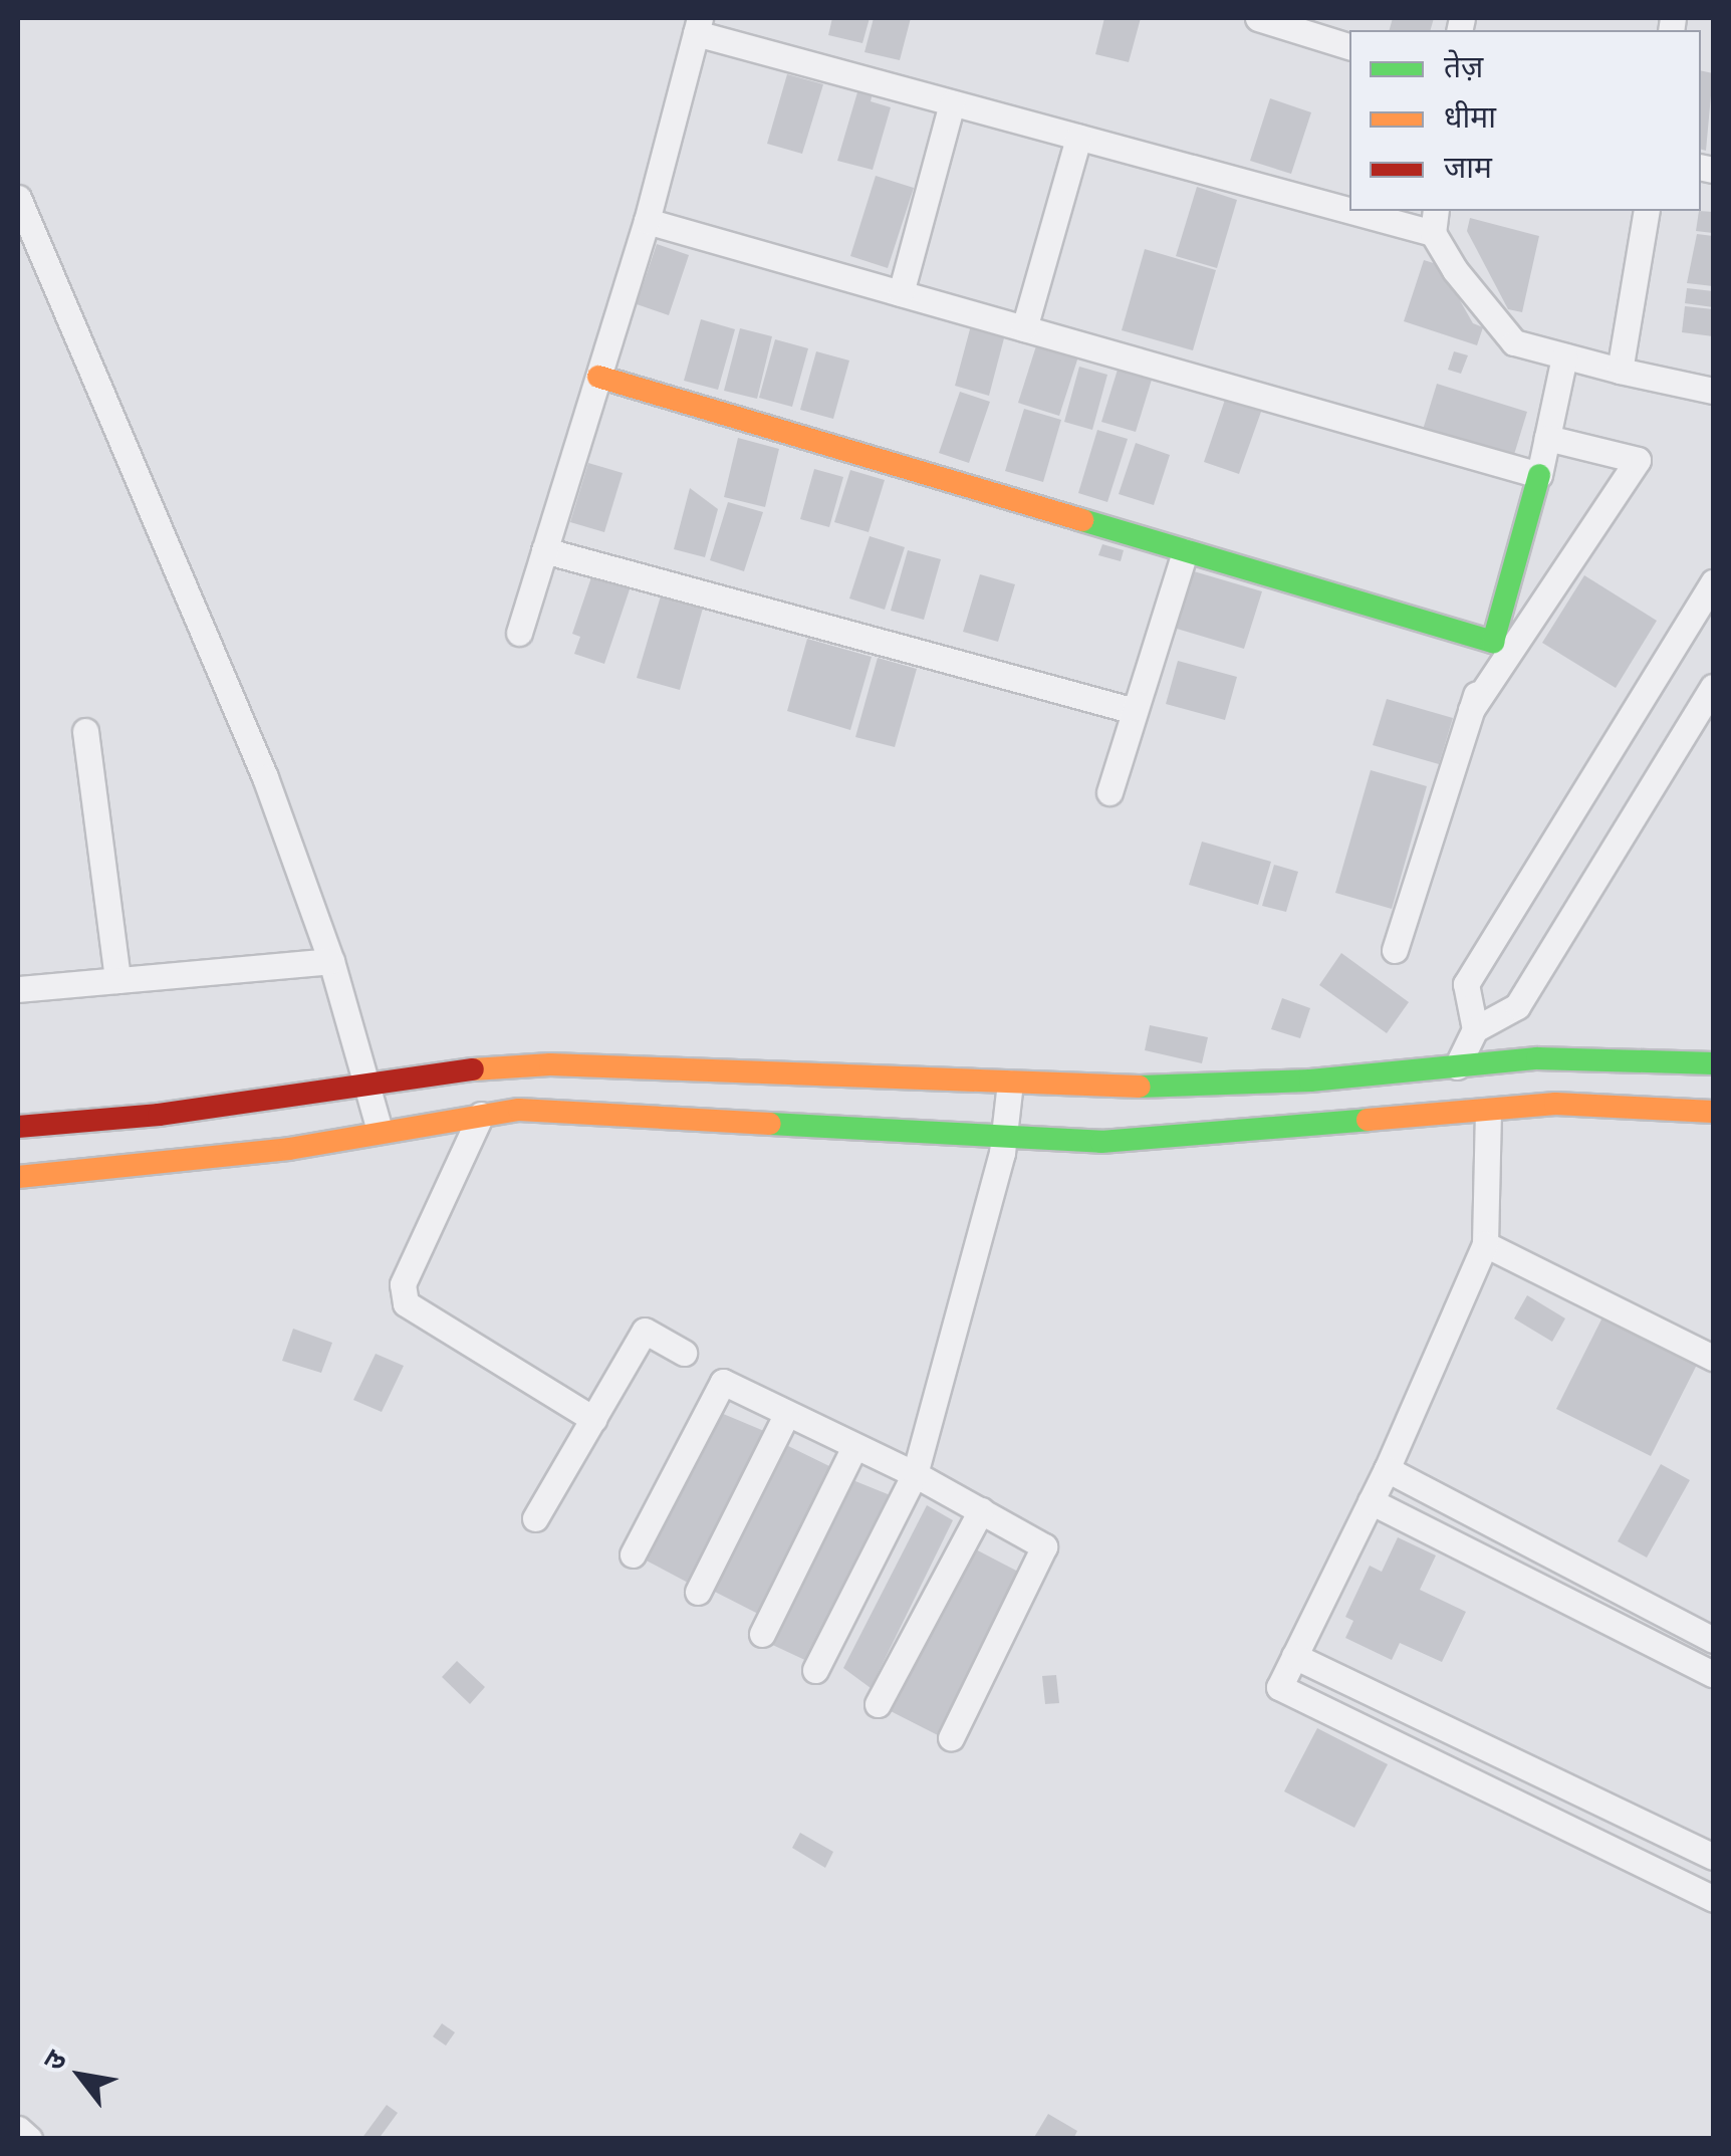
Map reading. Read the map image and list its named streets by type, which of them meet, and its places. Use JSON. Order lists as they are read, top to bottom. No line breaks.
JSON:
{"legend":["तेज़","धीमा","जाम"],"north":"top left"}
